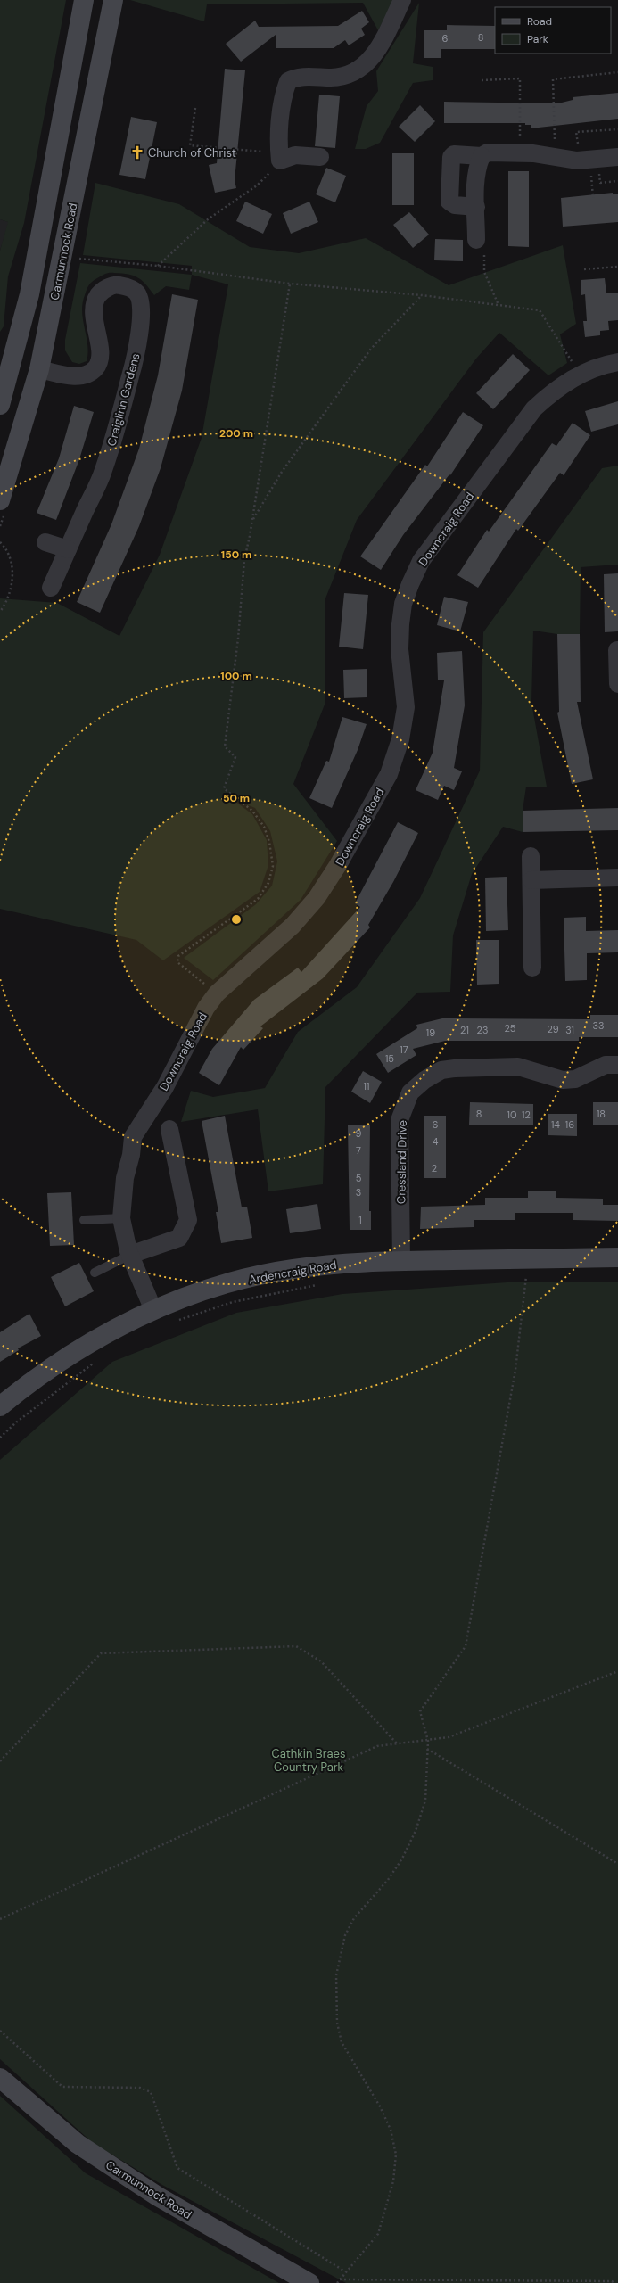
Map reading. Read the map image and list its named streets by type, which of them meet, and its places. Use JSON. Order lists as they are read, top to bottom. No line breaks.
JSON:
{"streets":{"street":["Carmunnock Road","Craiglinn Gardens","Downcraig Road","Cressland Drive","Ardencraig Road"]},"crossings":[["Carmunnock Road","Craiglinn Gardens"],["Downcraig Road","Ardencraig Road"],["Cressland Drive","Ardencraig Road"]],"parks":["Cathkin Braes Country Park"],"places":{"church":["Church of Christ"]},"house_numbers":["8","6","33","25","29","21","23","31","19","17","15","11","8","18","10","12","6","14","16","9","4","7","2","5","3","1"],"legend":["Road","Park"],"rings":["200 m","150 m","100 m","50 m"]}
